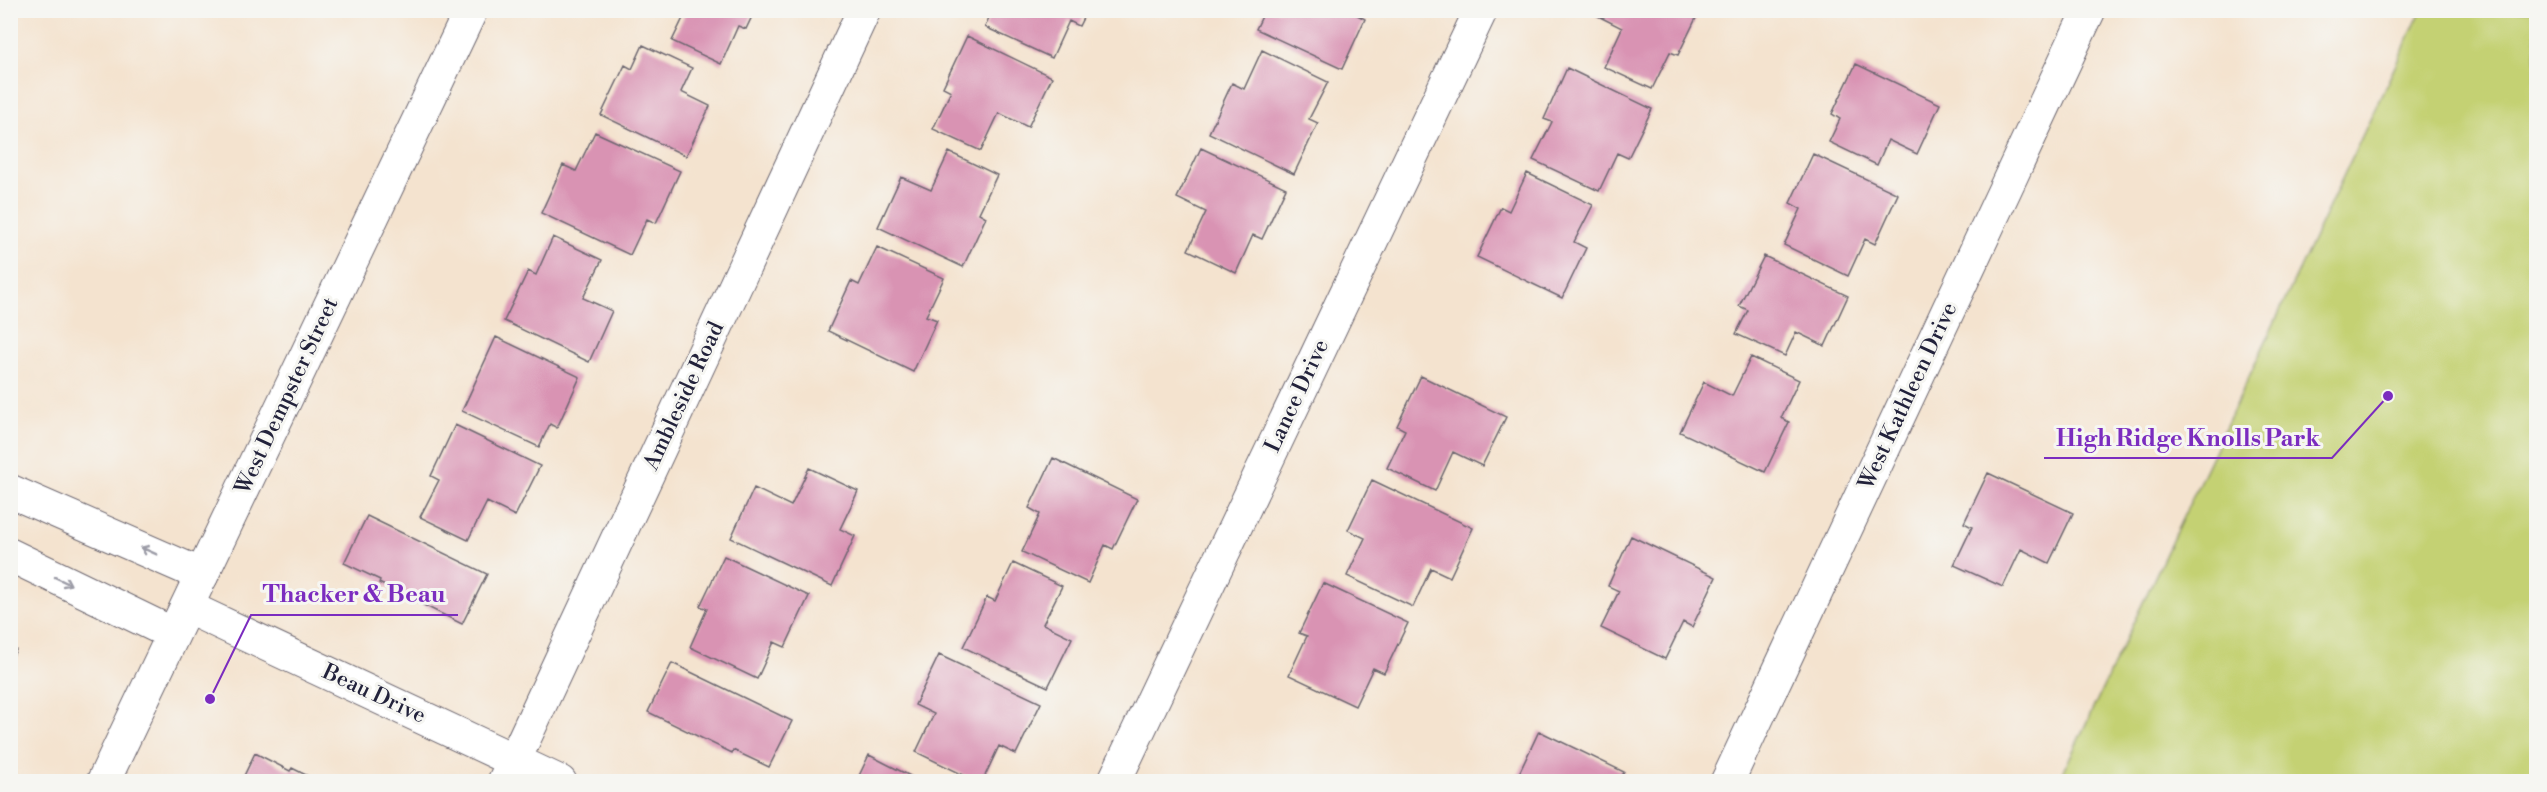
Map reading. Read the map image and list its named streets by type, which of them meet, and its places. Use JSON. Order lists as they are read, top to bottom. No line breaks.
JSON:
{"streets":{"street":["West Dempster Street","Ambleside Road","Lance Drive","West Kathleen Drive","Beau Drive"]},"crossings":[["West Dempster Street","Beau Drive"],["Ambleside Road","Beau Drive"]],"places":["High Ridge Knolls Park","Thacker & Beau"]}
